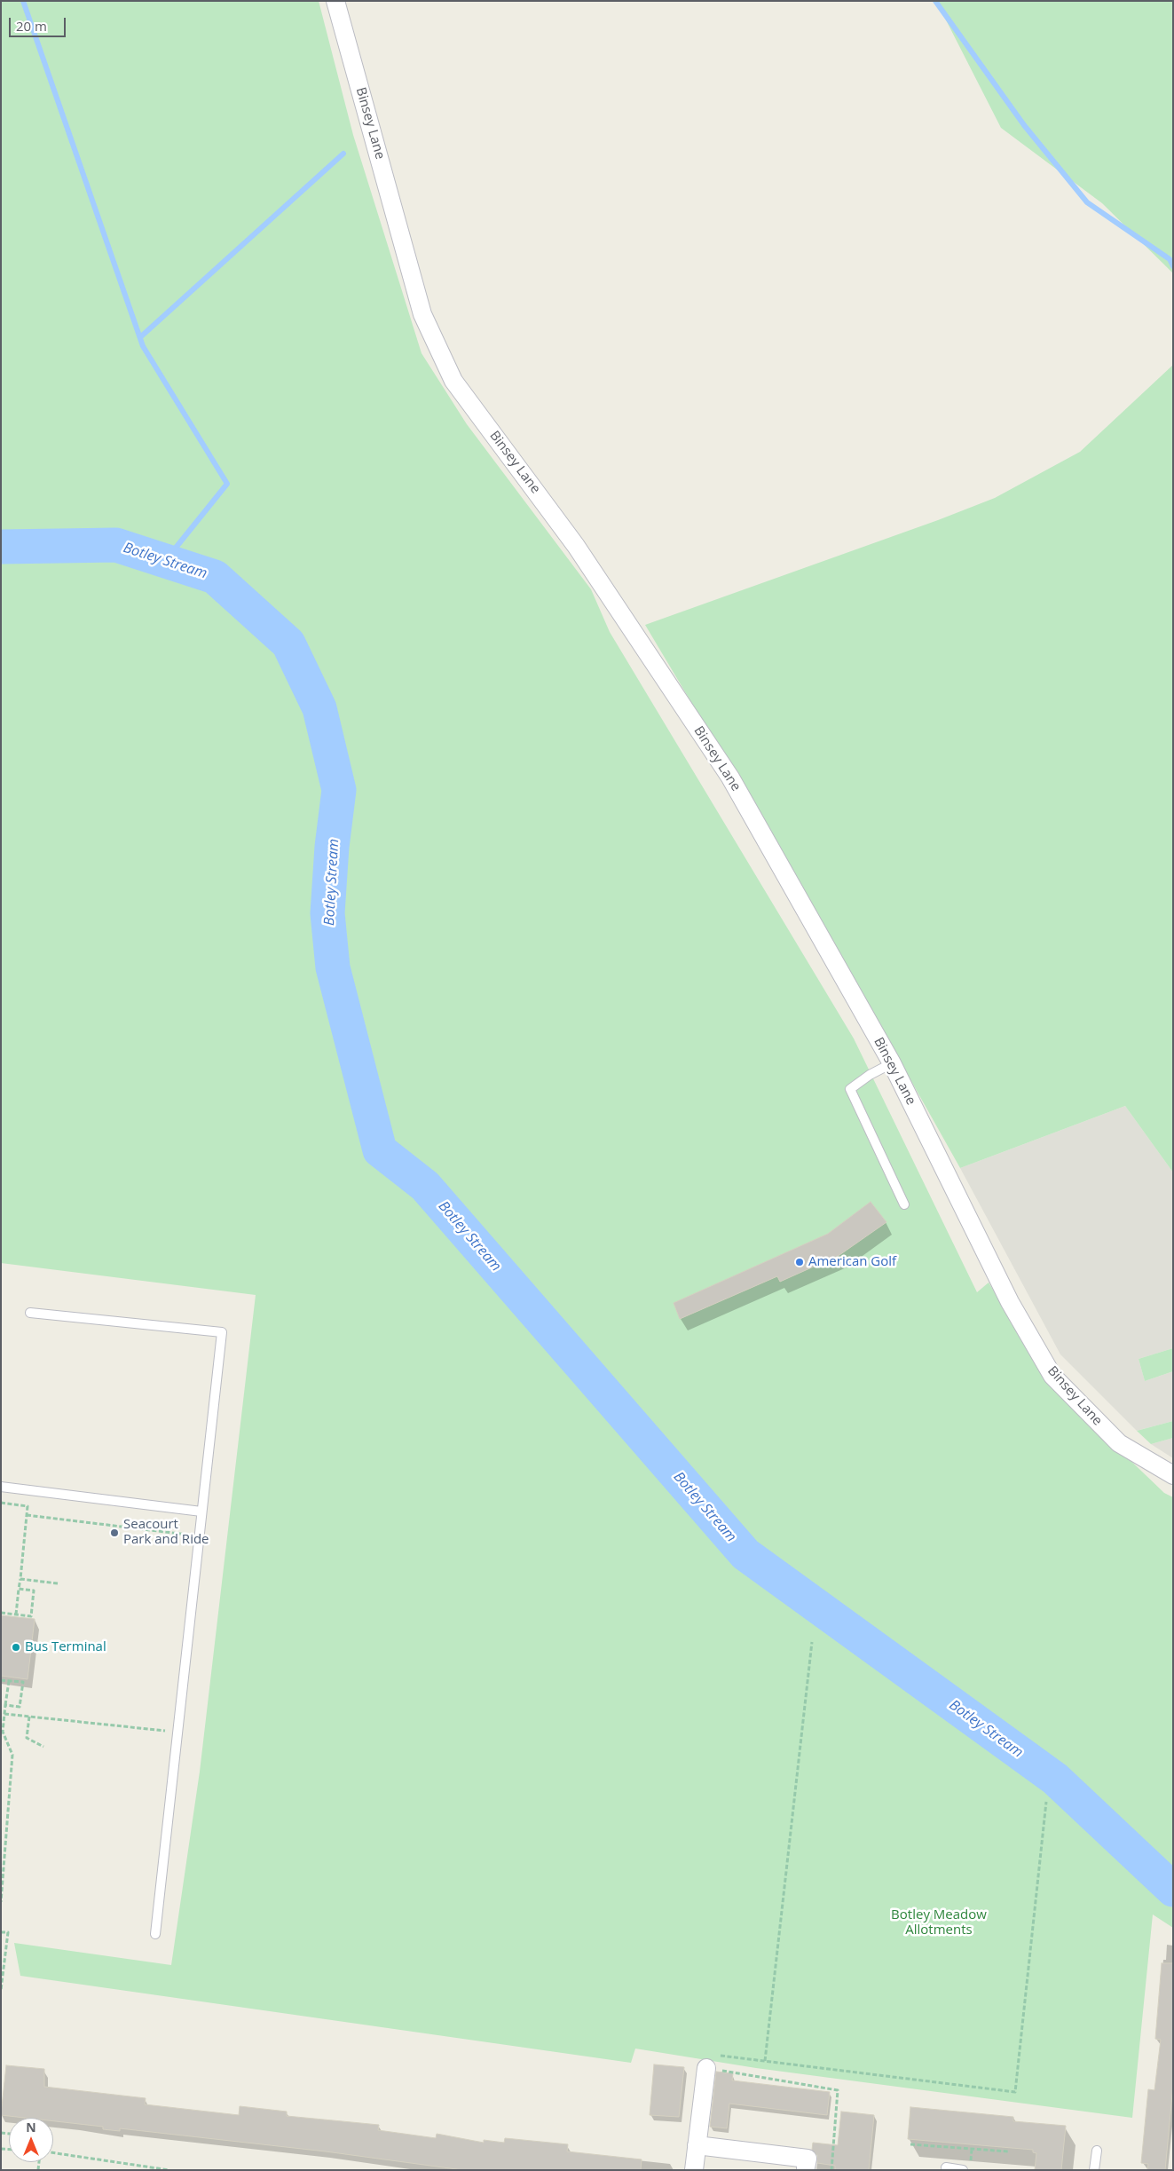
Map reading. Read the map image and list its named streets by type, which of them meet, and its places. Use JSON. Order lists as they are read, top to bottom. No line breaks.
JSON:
{"streets":{"street":["Binsey Lane"]},"water":["Botley Stream"],"parks":["Botley Meadow Allotments"],"places":["American Golf","Seacourt Park and Ride","Bus Terminal"],"scale_bar":"20 m","north":"top"}
